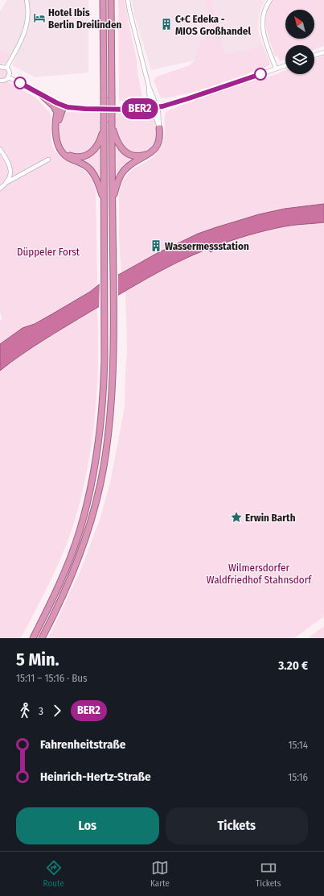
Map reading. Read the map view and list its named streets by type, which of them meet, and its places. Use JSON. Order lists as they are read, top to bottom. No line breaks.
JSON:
{"parks":["Düppeler Forst","Wilmersdorfer Waldfriedhof Stahnsdorf"],"places":{"hotel":["Hotel Ibis Berlin Dreilinden"],"building":["C+C Edeka - MIOS Großhandel","Wassermessstation"],"place":["Erwin Barth"]},"lines":["bus line BER2"],"north":"top left","page":{"on_map":"BER2","heading":["5 Min.","15:11 – 15:16 · Bus","3.20 €"],"legs":["3","BER2"],"list":[{"name":"Fahrenheitstraße","value":"15:14"},{"name":"Heinrich-Hertz-Straße","value":"15:16"}],"buttons":["Los","Tickets"],"tabs":["Route","Karte","Tickets"]}}
